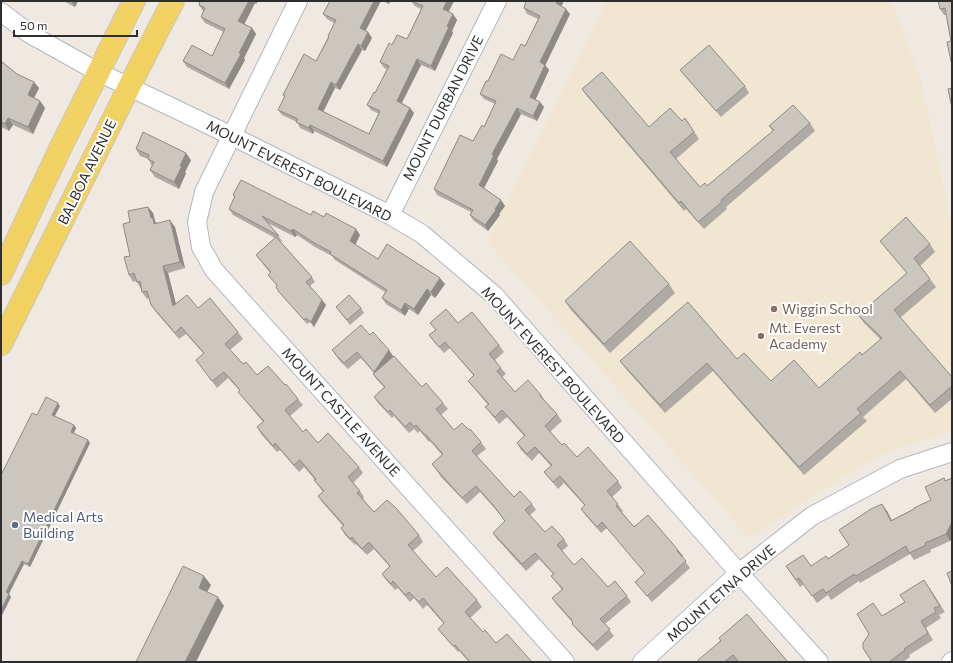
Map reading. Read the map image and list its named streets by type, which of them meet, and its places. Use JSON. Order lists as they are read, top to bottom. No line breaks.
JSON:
{"streets":{"main road":["BALBOA AVENUE"],"street":["MOUNT DURBAN DRIVE","MOUNT EVEREST BOULEVARD","MOUNT CASTLE AVENUE","MOUNT ETNA DRIVE"]},"crossings":[["MOUNT DURBAN DRIVE","MOUNT EVEREST BOULEVARD"],["MOUNT EVEREST BOULEVARD","BALBOA AVENUE"],["MOUNT EVEREST BOULEVARD","MOUNT CASTLE AVENUE"],["MOUNT EVEREST BOULEVARD","MOUNT ETNA DRIVE"]],"places":["Wiggin School","Mt. Everest Academy","Medical Arts Building"],"scale_bar":"50 m"}
